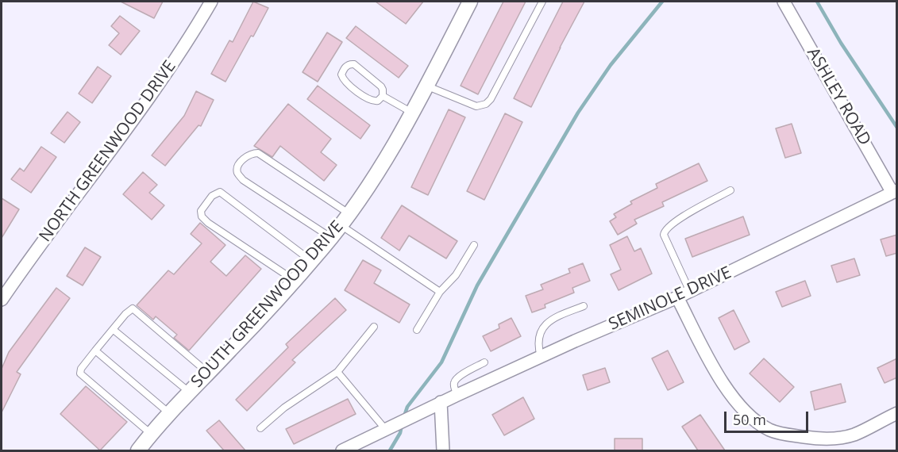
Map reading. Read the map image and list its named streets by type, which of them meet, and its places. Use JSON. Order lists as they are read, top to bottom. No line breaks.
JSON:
{"streets":{"street":["ASHLEY ROAD","NORTH GREENWOOD DRIVE","SEMINOLE DRIVE","SOUTH GREENWOOD DRIVE"]},"crossings":[["ASHLEY ROAD","SEMINOLE DRIVE"]],"scale_bar":"50 m"}
